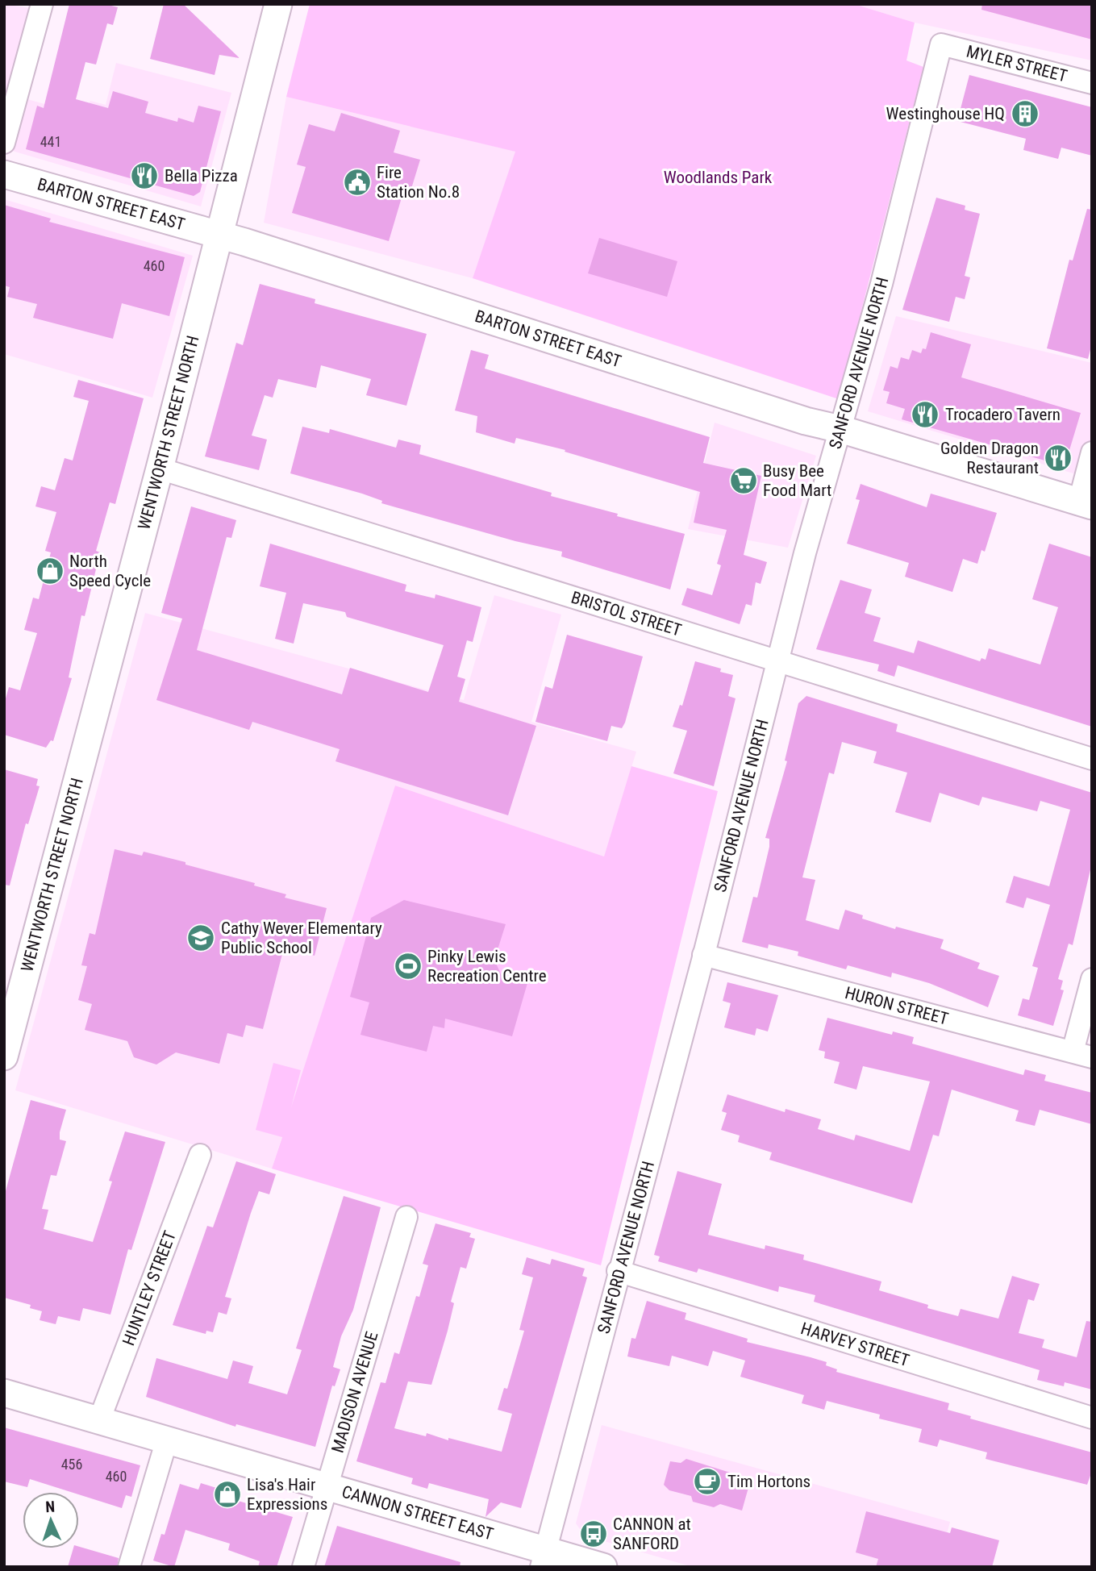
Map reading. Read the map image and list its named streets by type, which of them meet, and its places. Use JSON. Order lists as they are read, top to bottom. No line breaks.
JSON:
{"streets":{"main road":["BARTON STREET EAST","WENTWORTH STREET NORTH","CANNON STREET EAST"],"street":["MYLER STREET","SANFORD AVENUE NORTH","BRISTOL STREET","HURON STREET","HUNTLEY STREET","HARVEY STREET","MADISON AVENUE"]},"crossings":[["MYLER STREET","SANFORD AVENUE NORTH"],["BARTON STREET EAST","SANFORD AVENUE NORTH"],["BARTON STREET EAST","WENTWORTH STREET NORTH"],["SANFORD AVENUE NORTH","BRISTOL STREET"],["SANFORD AVENUE NORTH","HURON STREET"],["SANFORD AVENUE NORTH","HARVEY STREET"],["SANFORD AVENUE NORTH","CANNON STREET EAST"],["WENTWORTH STREET NORTH","BRISTOL STREET"],["HUNTLEY STREET","CANNON STREET EAST"],["MADISON AVENUE","CANNON STREET EAST"]],"parks":["Woodlands Park"],"places":{"building":["Westinghouse HQ"],"restaurant":["Bella Pizza","Trocadero Tavern","Golden Dragon Restaurant"],"public building":["Fire Station No.8"],"supermarket":["Busy Bee Food Mart"],"shop":["North Speed Cycle","Lisa's Hair Expressions"],"school or university":["Cathy Wever Elementary Public School"],"sports":["Pinky Lewis Recreation Centre"],"cafe":["Tim Hortons"],"bus stop":["CANNON at SANFORD"]},"house_numbers":["441","460","456","460"],"north":"top"}
